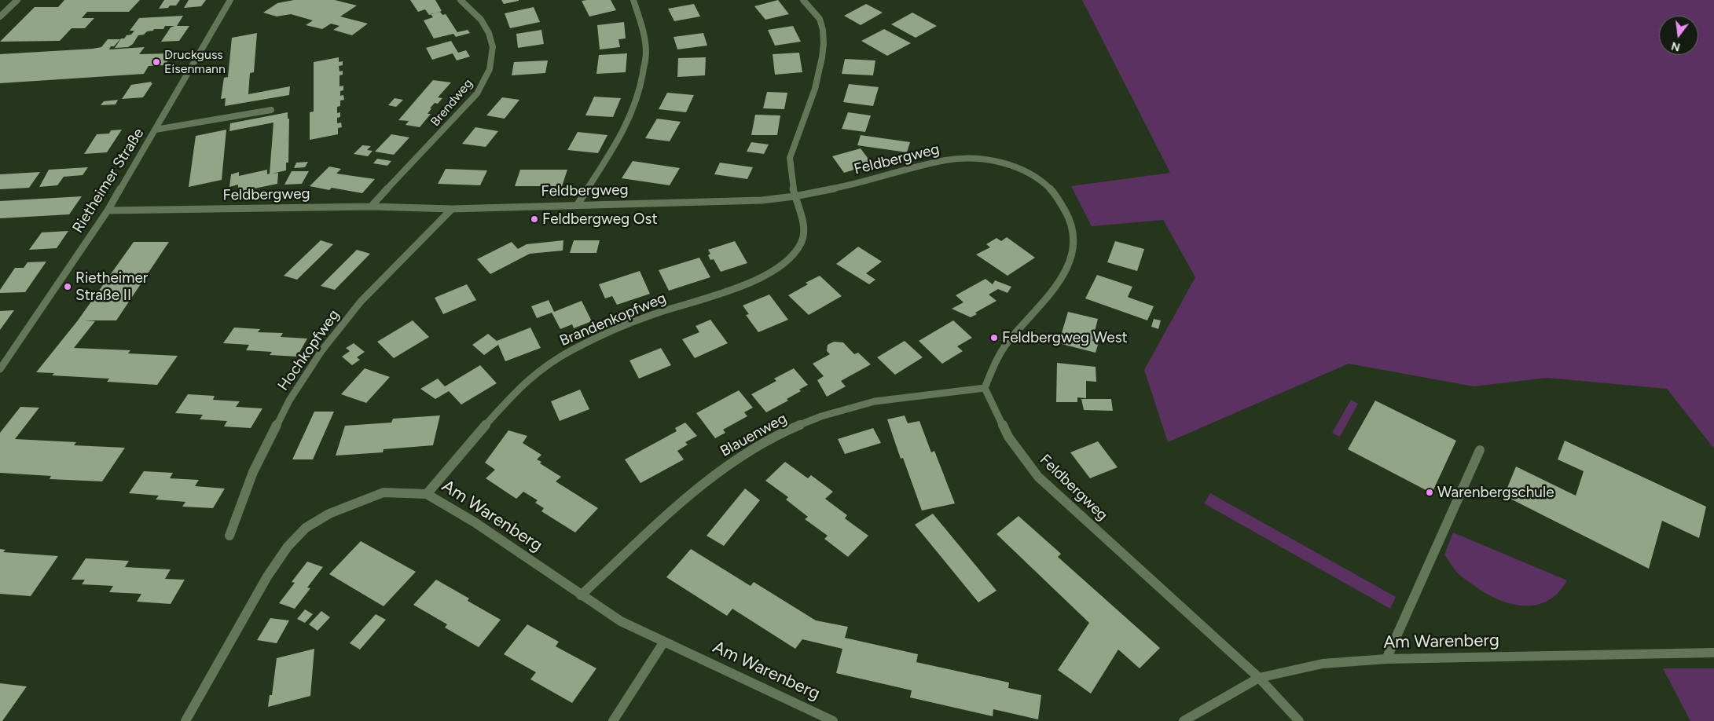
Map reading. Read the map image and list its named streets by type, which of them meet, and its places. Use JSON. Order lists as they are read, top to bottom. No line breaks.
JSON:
{"streets":{"street":["Brendweg","Feldbergweg","Rietheimer Straße","Brandenkopfweg","Hochkopfweg","Blauenweg","Am Warenberg"]},"crossings":[["Brendweg","Feldbergweg"],["Feldbergweg","Rietheimer Straße"],["Feldbergweg","Brandenkopfweg"],["Feldbergweg","Hochkopfweg"],["Feldbergweg","Blauenweg"],["Feldbergweg","Am Warenberg"],["Brandenkopfweg","Am Warenberg"],["Blauenweg","Am Warenberg"]],"places":["Druckguss Eisenmann","Feldbergweg Ost","Rietheimer Straße II","Feldbergweg West","Warenbergschule"],"north":"bottom"}
